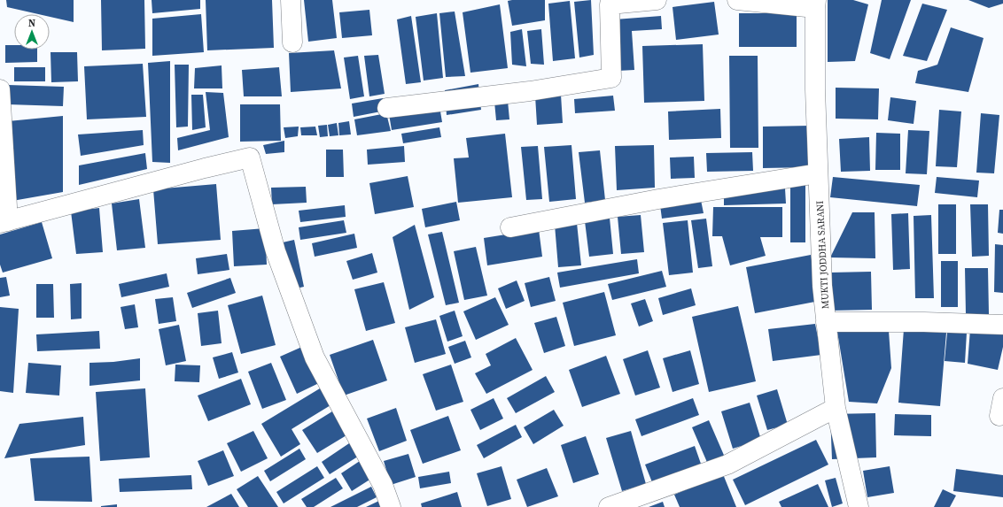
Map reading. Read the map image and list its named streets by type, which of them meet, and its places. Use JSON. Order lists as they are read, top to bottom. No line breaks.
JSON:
{"streets":{"street":["MUKTI JODDHA SARANI"]},"north":"top"}
